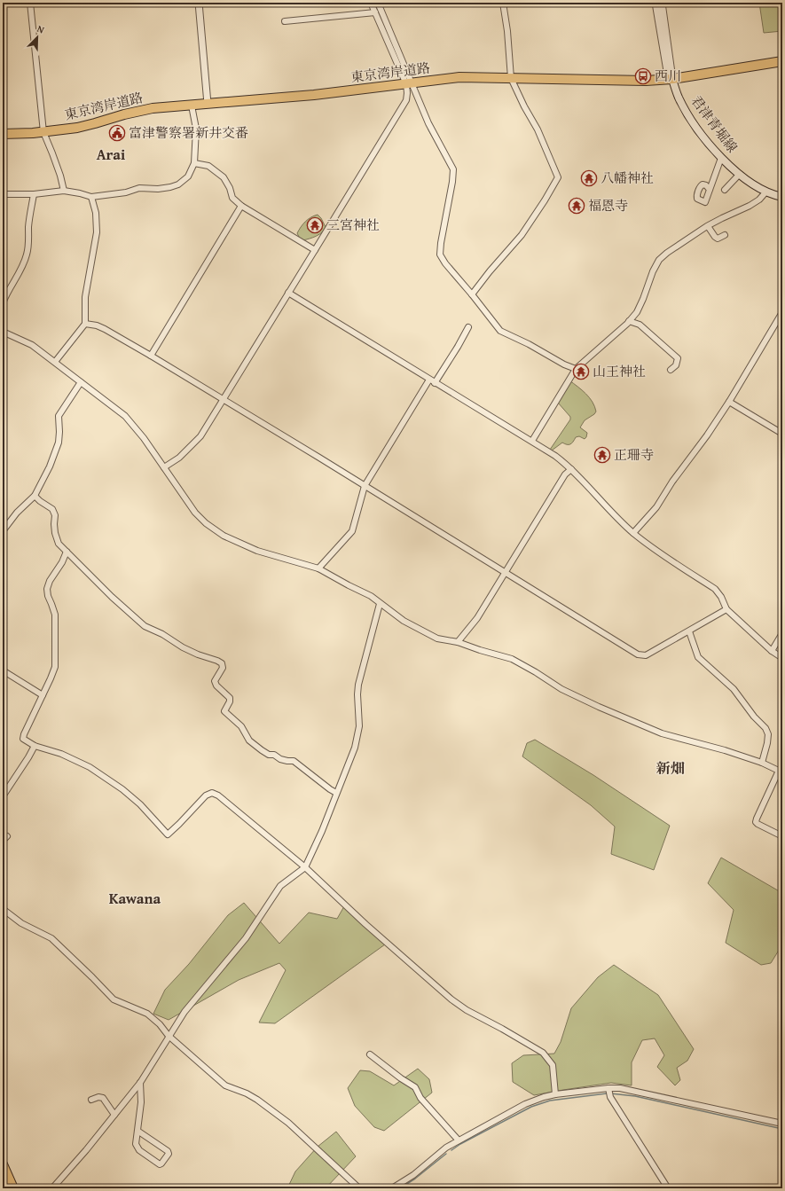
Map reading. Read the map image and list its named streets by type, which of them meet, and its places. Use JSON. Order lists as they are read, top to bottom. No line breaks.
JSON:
{"streets":{"highway":["東京湾岸道路"],"main road":["君津青堀線"]},"crossings":[["東京湾岸道路","君津青堀線"]],"districts":["Arai","新畑","Kawana"],"places":{"bus stop":["西川"],"public building":["富津警察署新井交番"],"temple":["八幡神社","福恩寺","三宮神社","山王神社","正珊寺"]},"north":"top right"}
